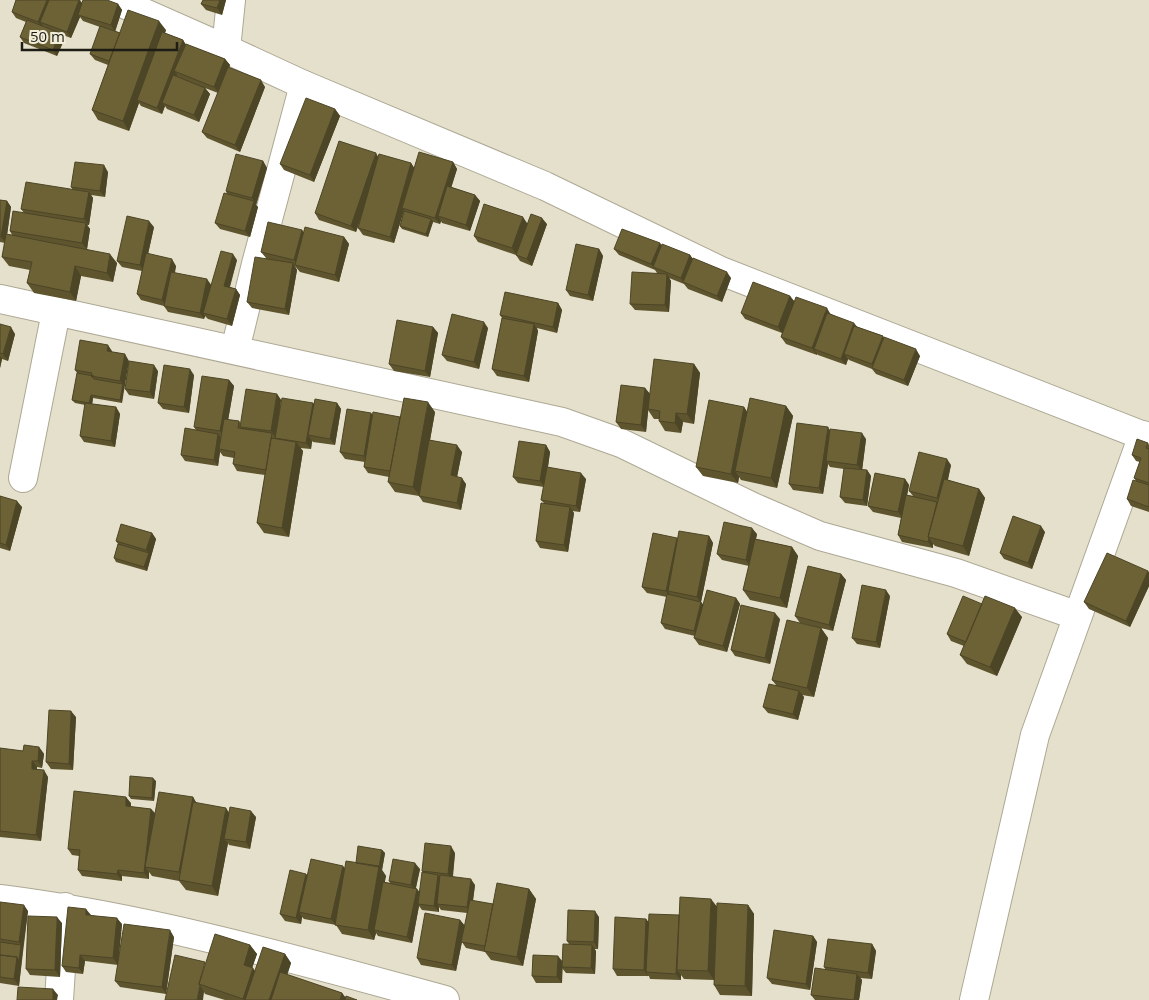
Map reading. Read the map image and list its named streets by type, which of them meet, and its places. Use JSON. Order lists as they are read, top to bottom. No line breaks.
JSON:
{"scale_bar":"50 m"}
